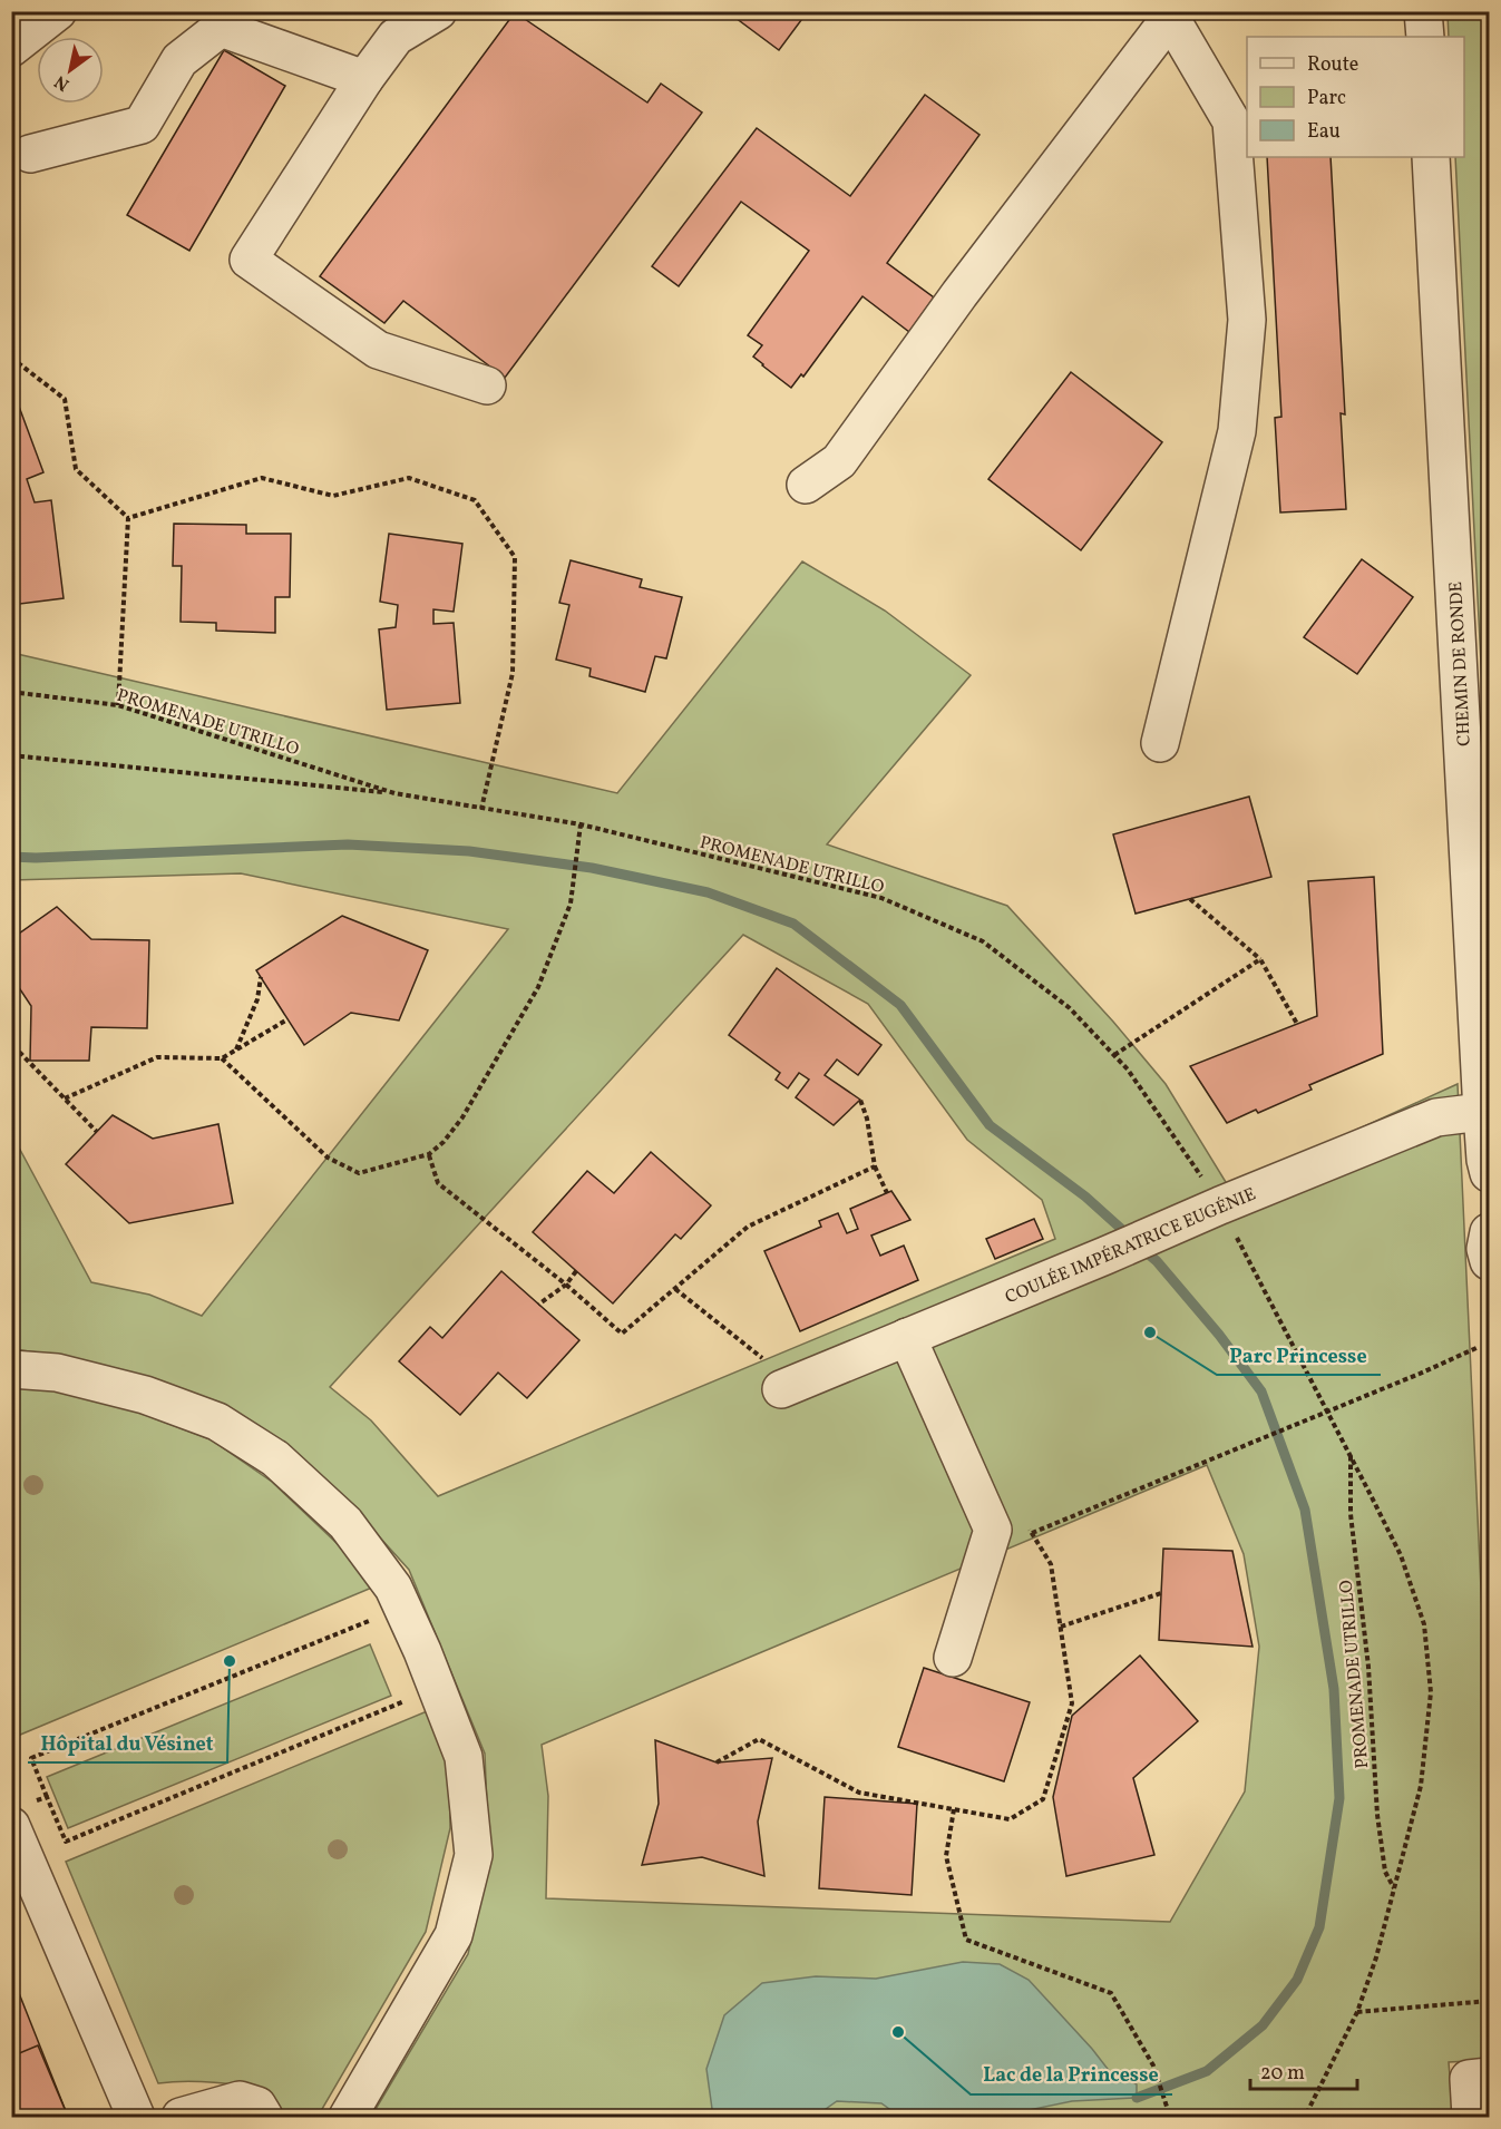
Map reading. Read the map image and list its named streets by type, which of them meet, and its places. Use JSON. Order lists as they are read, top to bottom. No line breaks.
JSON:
{"streets":{"street":["CHEMIN DE RONDE","COULÉE IMPÉRATRICE EUGÉNIE"],"path":["PROMENADE UTRILLO"]},"crossings":[["CHEMIN DE RONDE","COULÉE IMPÉRATRICE EUGÉNIE"],["PROMENADE UTRILLO","COULÉE IMPÉRATRICE EUGÉNIE"]],"places":["Parc Princesse","Hôpital du Vésinet","Lac de la Princesse"],"legend":["Route","Parc","Eau"],"scale_bar":"20 m","north":"bottom left"}
